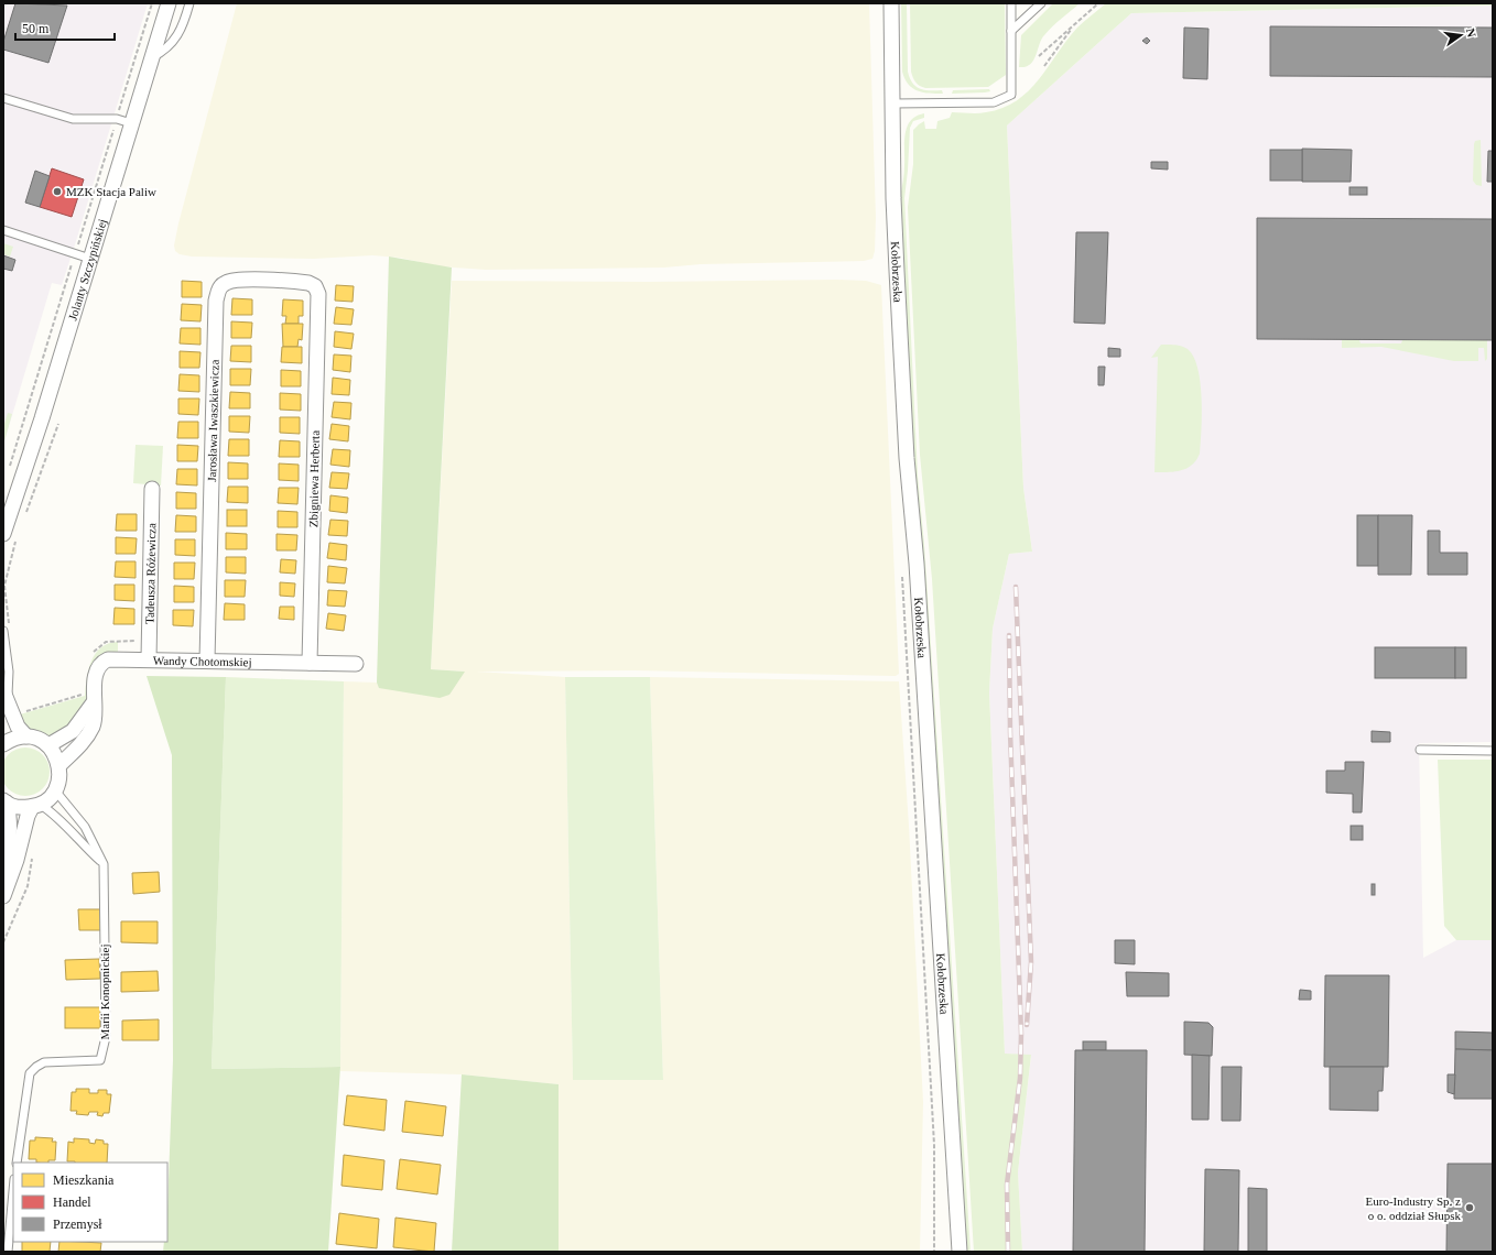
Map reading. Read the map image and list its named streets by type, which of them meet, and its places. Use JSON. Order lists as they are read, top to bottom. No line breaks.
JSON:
{"streets":{"street":["Jolanty Szczypińskiej","Kołobrzeska","Jarosława Iwaszkiewicza","Zbigniewa Herberta","Tadeusza Różewicza","Wandy Chotomskiej"],"lane":["Marii Konopnickiej"]},"crossings":[["Jarosława Iwaszkiewicza","Zbigniewa Herberta"],["Jarosława Iwaszkiewicza","Wandy Chotomskiej"],["Zbigniewa Herberta","Wandy Chotomskiej"],["Tadeusza Różewicza","Wandy Chotomskiej"]],"places":["MZK Stacja Paliw","Euro-Industry Sp. z o o. oddział Słupsk"],"legend":["Mieszkania","Handel","Przemysł"],"scale_bar":"50 m","north":"right"}
